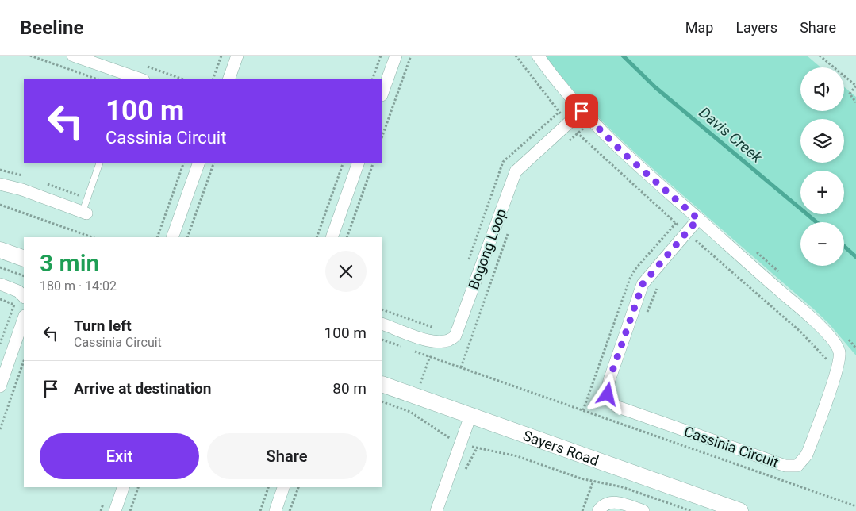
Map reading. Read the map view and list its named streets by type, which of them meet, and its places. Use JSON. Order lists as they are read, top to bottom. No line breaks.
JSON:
{"streets":{"street":["Bogong Loop","Cassinia Circuit","Sayers Road"]},"crossings":[["Bogong Loop","Cassinia Circuit"]],"water":["Davis Creek"],"page":{"header":"Beeline","nav":["Map","Layers","Share"],"map_buttons":["+","−"],"turn":["100 m","Cassinia Circuit"],"heading":["3 min","180 m · 14:02"],"list":[{"name":"Turn left","note":"Cassinia Circuit","value":"100 m"},{"name":"Arrive at destination","value":"80 m"}],"buttons":["Exit","Share"]}}
